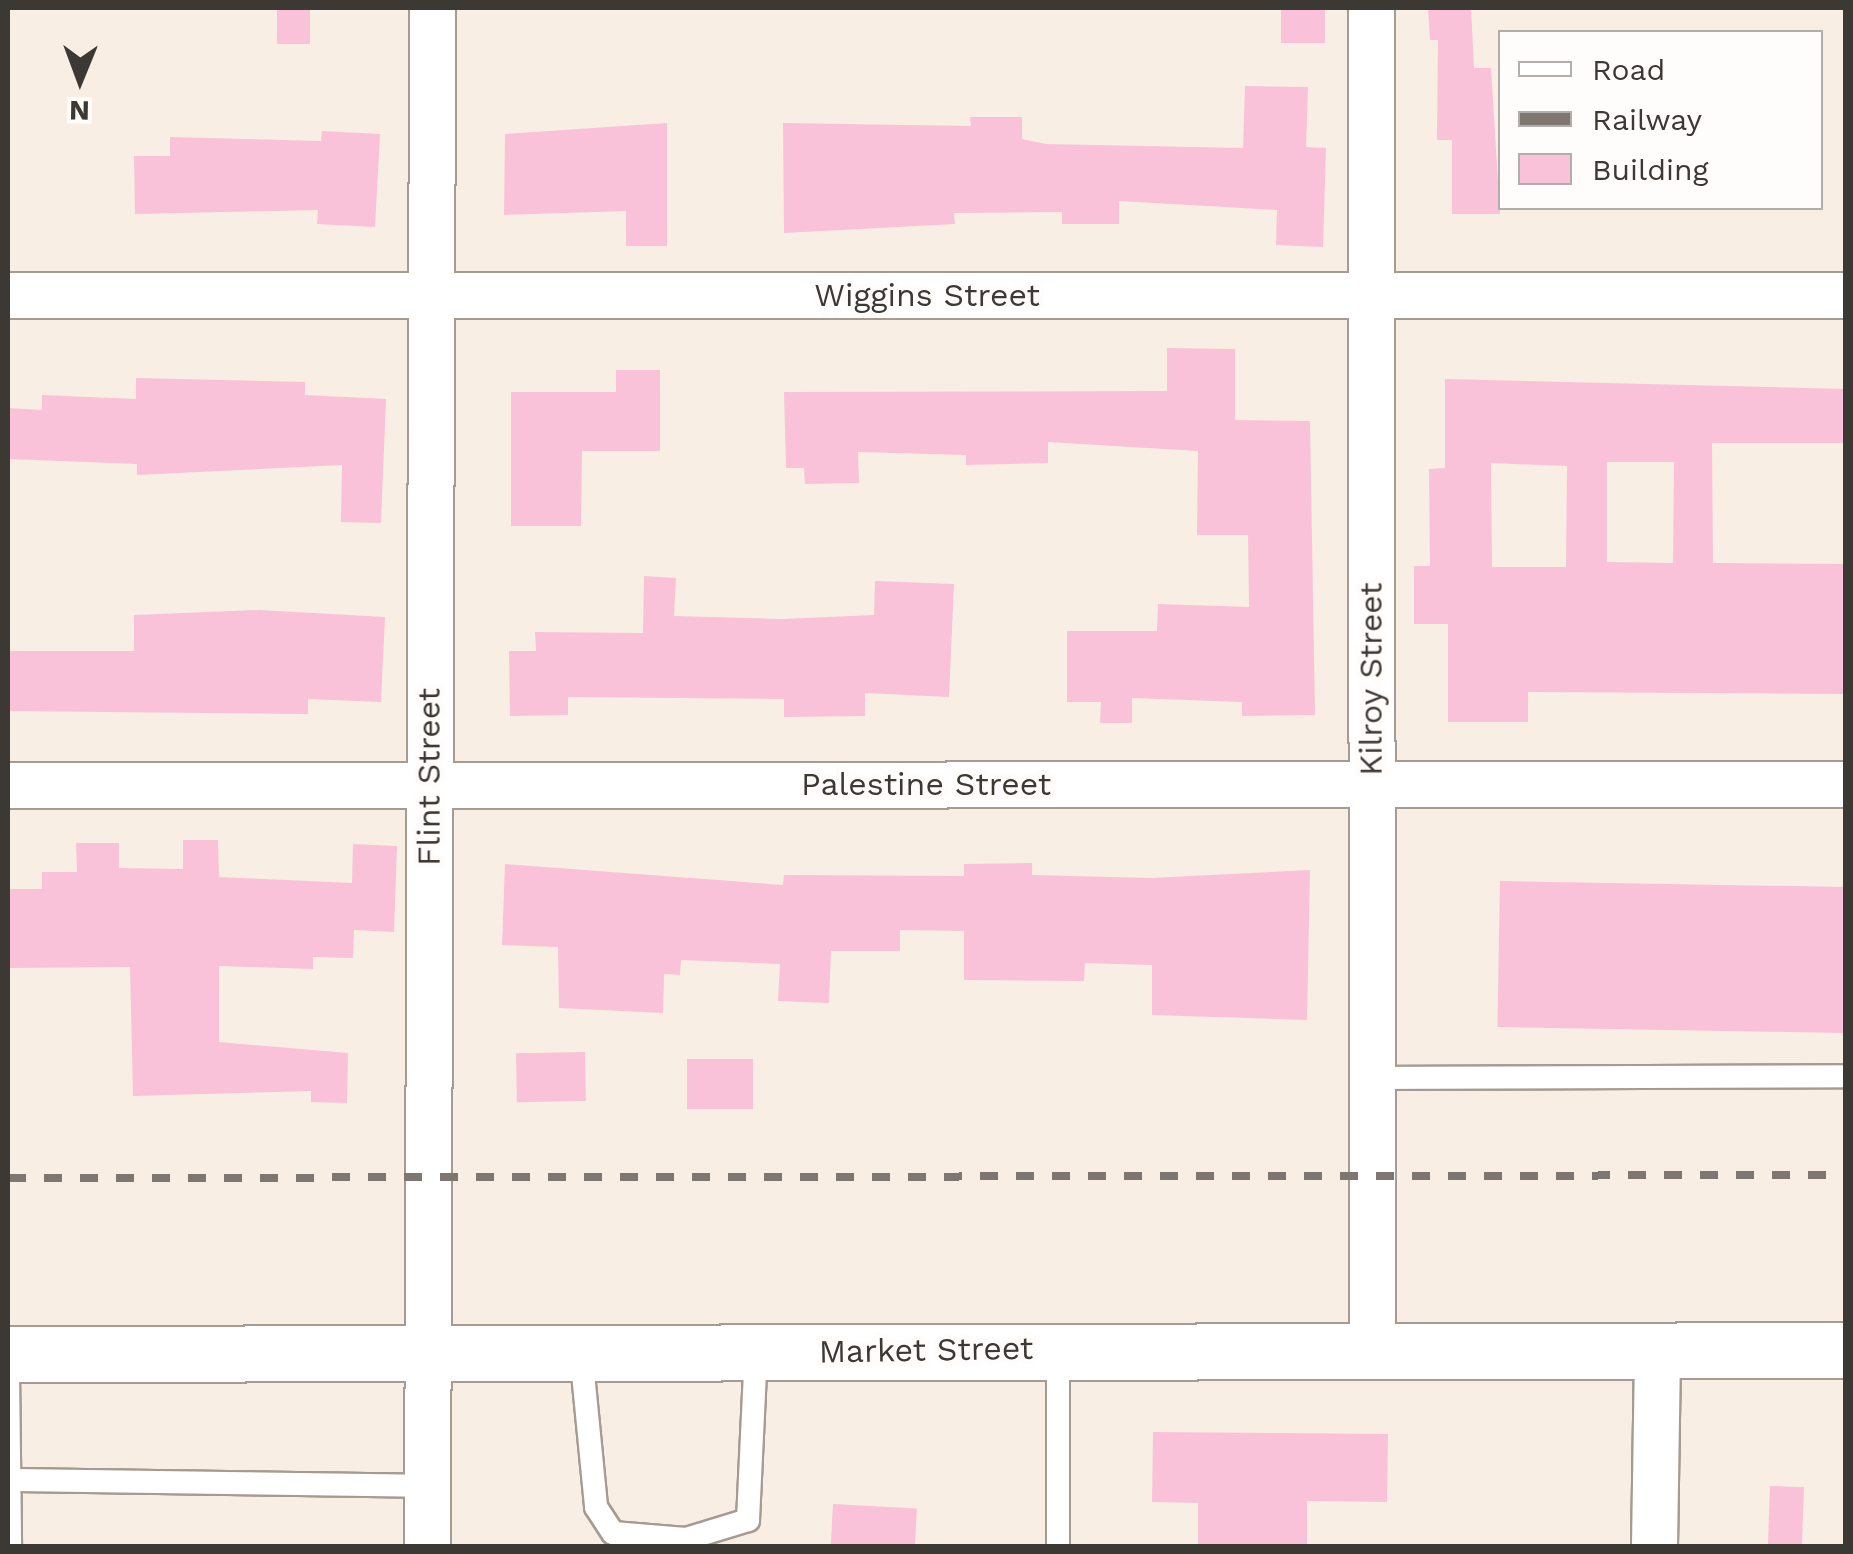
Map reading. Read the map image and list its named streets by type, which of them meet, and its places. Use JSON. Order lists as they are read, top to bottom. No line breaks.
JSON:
{"streets":{"main road":["Market Street"],"street":["Wiggins Street","Kilroy Street","Flint Street","Palestine Street"]},"crossings":[["Wiggins Street","Kilroy Street"],["Wiggins Street","Flint Street"],["Kilroy Street","Palestine Street"],["Kilroy Street","Market Street"],["Flint Street","Palestine Street"],["Flint Street","Market Street"]],"legend":["Road","Railway","Building"],"north":"bottom"}
